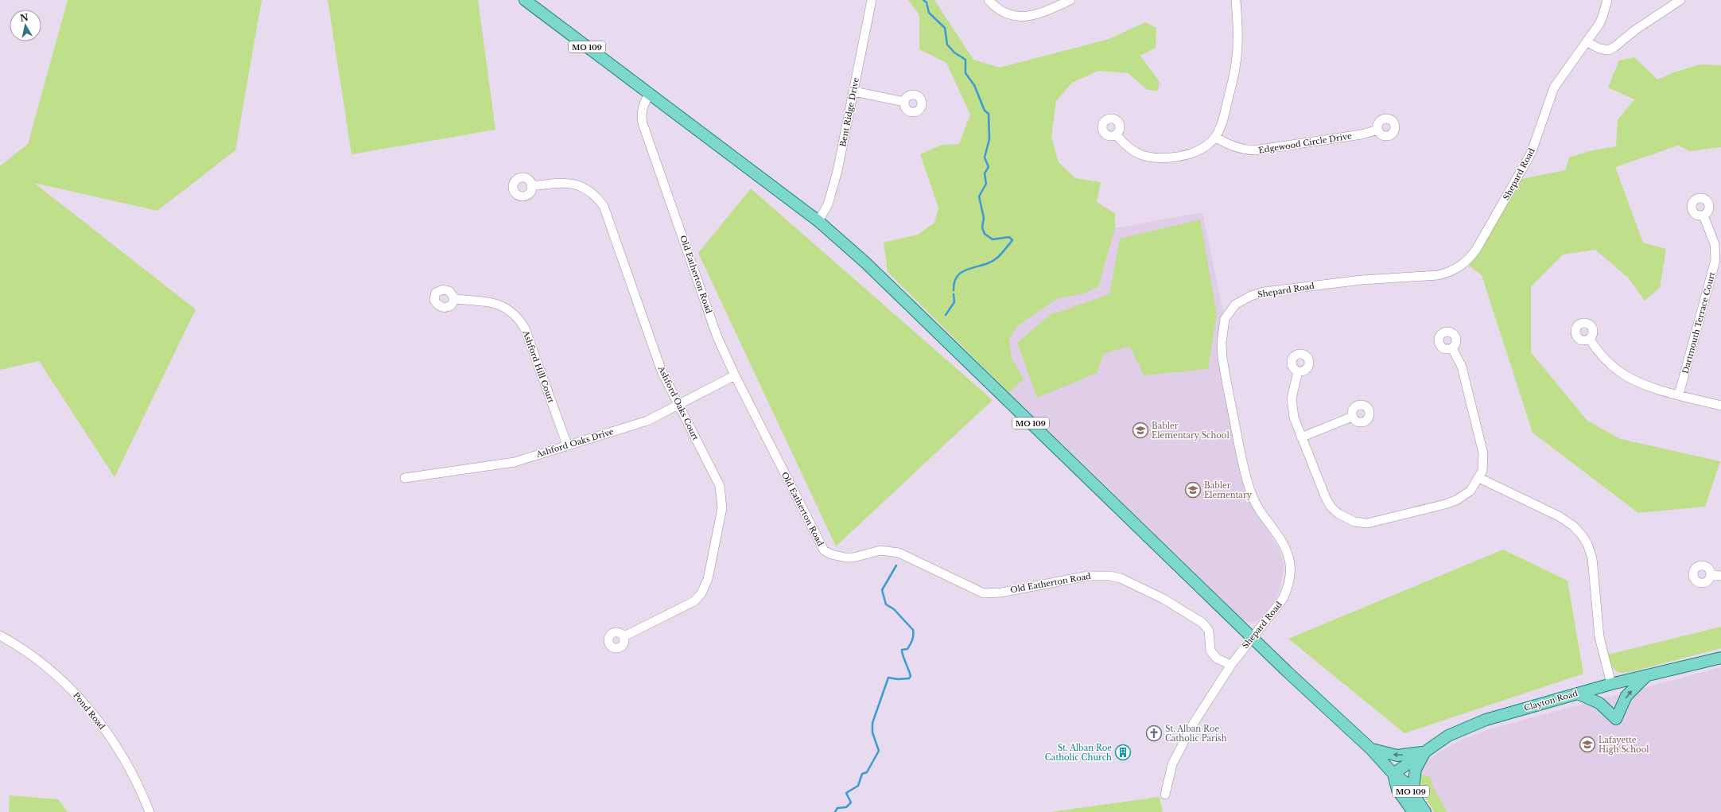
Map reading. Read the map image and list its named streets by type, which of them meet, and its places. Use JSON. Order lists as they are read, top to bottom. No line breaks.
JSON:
{"streets":{"main road":["MO 109","Clayton Road"],"street":["Bent Ridge Drive","Edgewood Circle Drive","Shepard Road","Old Eatherton Road","Dartmouth Terrace Court","Ashford Hill Court","Ashford Oaks Court","Ashford Oaks Drive","Pond Road"]},"crossings":[["MO 109","Bent Ridge Drive"],["MO 109","Shepard Road"],["MO 109","Old Eatherton Road"],["MO 109","Clayton Road"],["Shepard Road","Old Eatherton Road"],["Old Eatherton Road","Ashford Oaks Drive"],["Ashford Hill Court","Ashford Oaks Drive"],["Ashford Oaks Court","Ashford Oaks Drive"]],"places":{"school or university":["Babler Elementary School","Babler Elementary","Lafayette High School"],"church":["St. Alban Roe Catholic Parish"],"building":["St. Alban Roe Catholic Church"]},"north":"top"}
